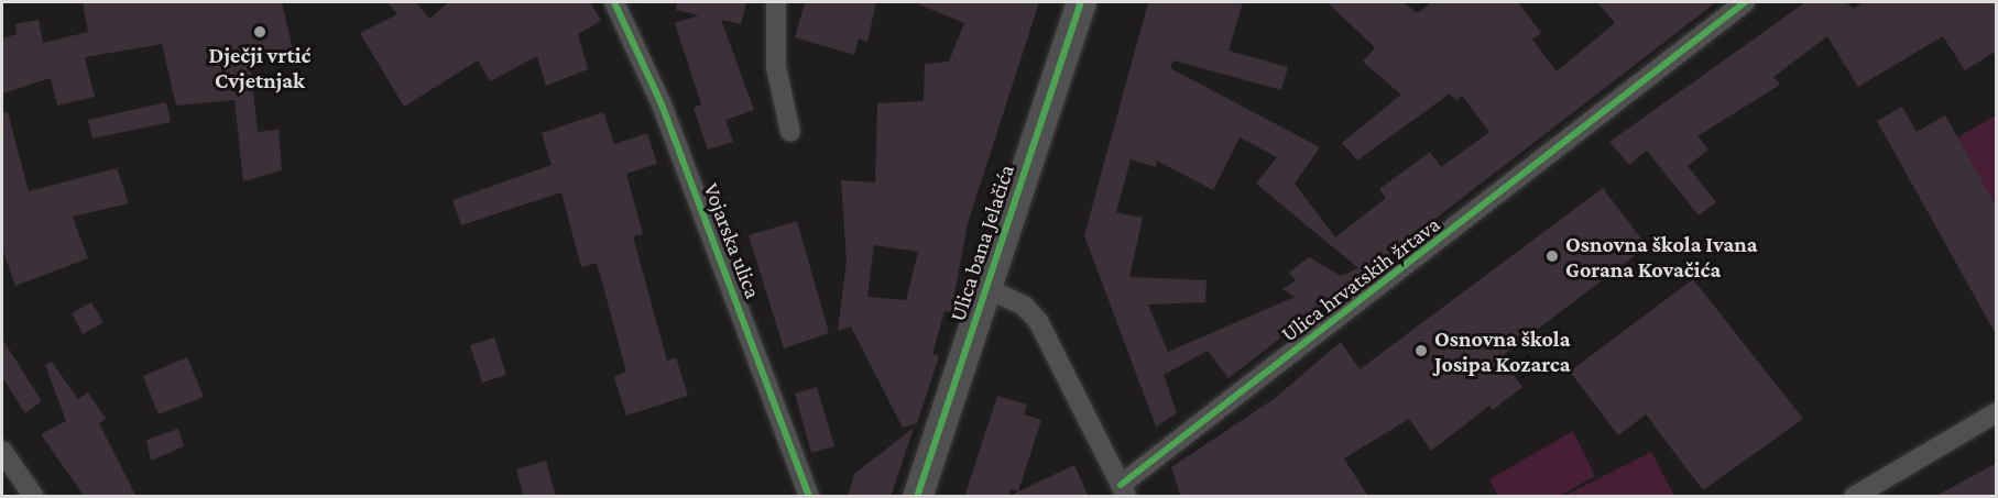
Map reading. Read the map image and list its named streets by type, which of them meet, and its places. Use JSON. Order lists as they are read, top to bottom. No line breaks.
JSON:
{"streets":{"main road":["Ulica bana Jelačića"],"street":["Vojarska ulica","Ulica hrvatskih žrtava"]},"places":["Dječji vrtić Cvjetnjak","Osnovna škola Ivana Gorana Kovačića","Osnovna škola Josipa Kozarca"]}
